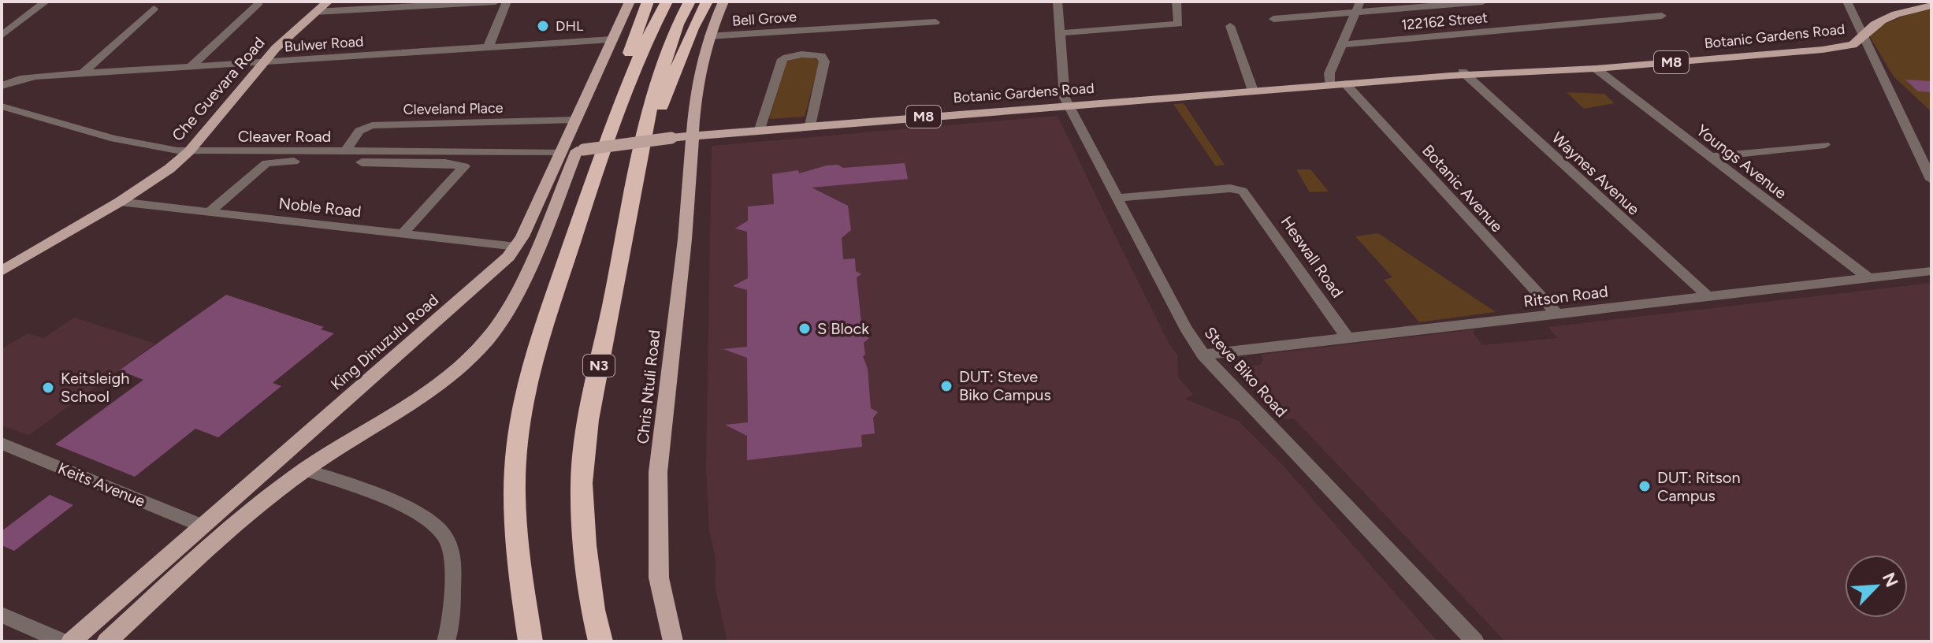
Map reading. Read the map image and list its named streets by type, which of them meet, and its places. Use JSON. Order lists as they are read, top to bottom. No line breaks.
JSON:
{"streets":{"highway":["N3"],"main road":["Botanic Gardens Road","M8","Che Guevara Road","King Dinuzulu Road","Chris Ntuli Road"],"street":["Bell Grove","122162 Street","Bulwer Road","Cleveland Place","Cleaver Road","Youngs Avenue","Waynes Avenue","Botanic Avenue","Noble Road","Heswall Road","Ritson Road","Steve Biko Road","Keits Avenue"]},"crossings":[["Botanic Gardens Road","M8"],["Botanic Gardens Road","Cleaver Road"],["Botanic Gardens Road","Youngs Avenue"],["Botanic Gardens Road","Waynes Avenue"],["Botanic Gardens Road","Botanic Avenue"],["Botanic Gardens Road","King Dinuzulu Road"],["Botanic Gardens Road","Steve Biko Road"],["Botanic Gardens Road","Chris Ntuli Road"],["Bulwer Road","Che Guevara Road"],["Bulwer Road","King Dinuzulu Road"],["Che Guevara Road","Cleaver Road"],["Che Guevara Road","Noble Road"],["Cleveland Place","Cleaver Road"],["Cleveland Place","King Dinuzulu Road"],["Cleaver Road","King Dinuzulu Road"],["Youngs Avenue","Ritson Road"],["Waynes Avenue","Ritson Road"],["Botanic Avenue","Ritson Road"],["Noble Road","King Dinuzulu Road"],["Heswall Road","Ritson Road"],["Heswall Road","Steve Biko Road"],["Ritson Road","Steve Biko Road"],["King Dinuzulu Road","Keits Avenue"]],"places":["DHL","S Block","DUT: Steve Biko Campus","Keitsleigh School","DUT: Ritson Campus"],"north":"top right"}
